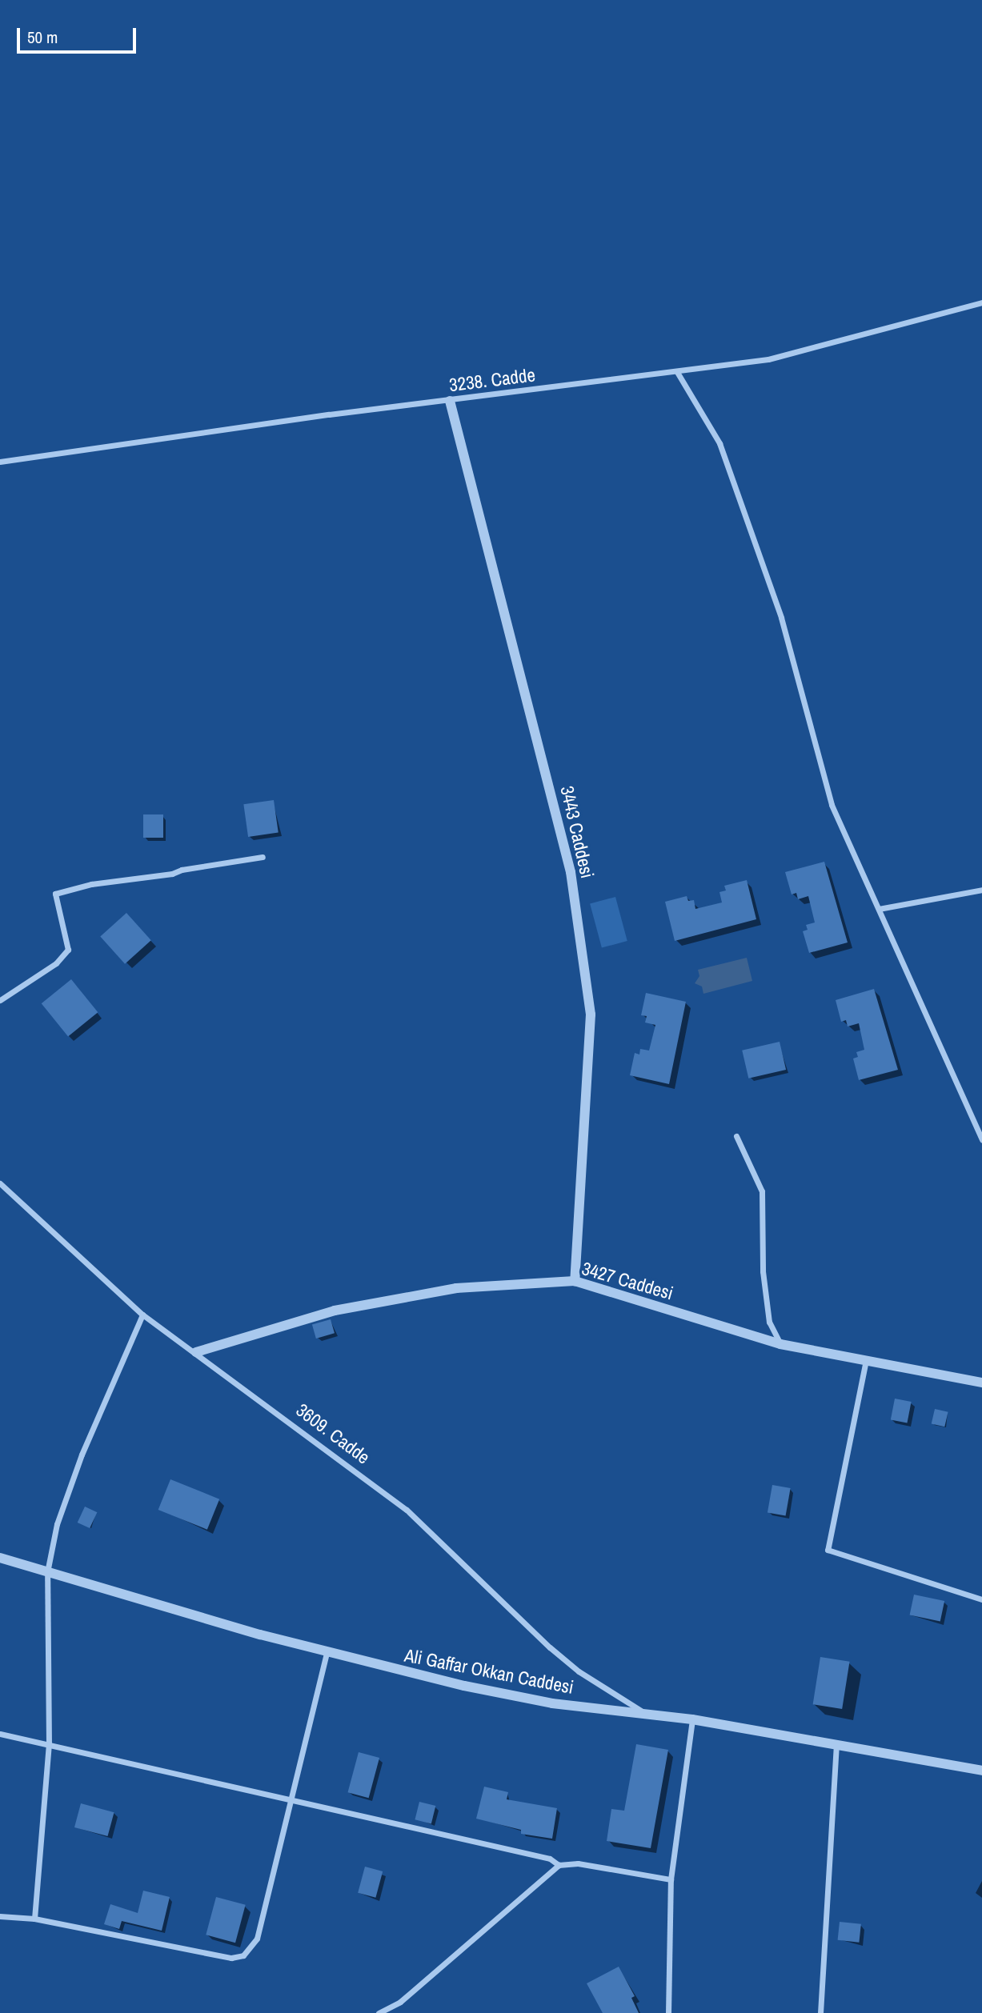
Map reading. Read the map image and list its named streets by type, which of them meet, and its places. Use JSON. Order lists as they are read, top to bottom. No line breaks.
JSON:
{"streets":{"street":["3238. Cadde","3443 Caddesi","3427 Caddesi","3609. Cadde","Ali Gaffar Okkan Caddesi"]},"crossings":[["3238. Cadde","3443 Caddesi"],["3443 Caddesi","3427 Caddesi"],["3427 Caddesi","3609. Cadde"],["3609. Cadde","Ali Gaffar Okkan Caddesi"]],"scale_bar":"50 m"}
